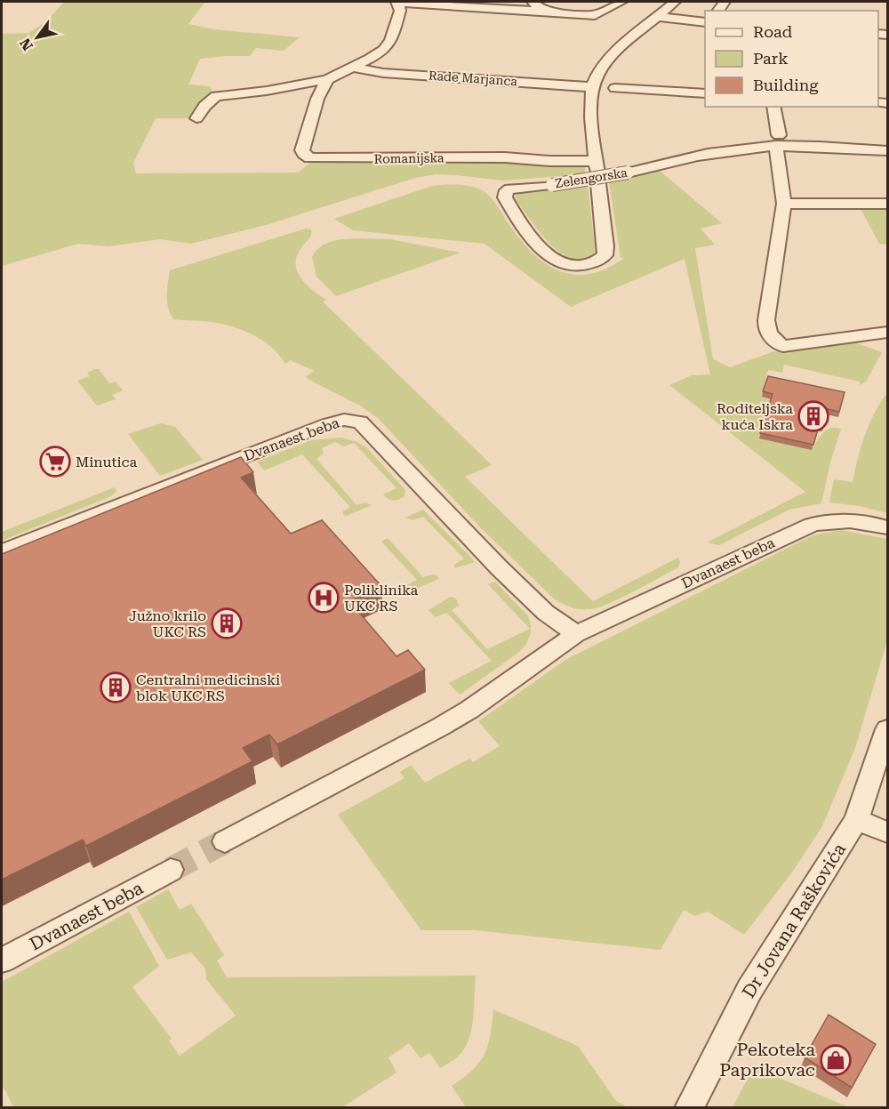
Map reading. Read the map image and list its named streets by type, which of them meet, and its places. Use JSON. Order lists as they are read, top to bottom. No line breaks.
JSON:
{"streets":{"street":["Rade Marjanca","Romanijska","Zelengorska","Dvanaest beba","Dr Jovana Raškovića"]},"crossings":[["Rade Marjanca","Zelengorska"],["Romanijska","Zelengorska"]],"places":{"building":["Roditeljska kuća Iskra","Južno krilo UKC RS","Centralni medicinski blok UKC RS"],"supermarket":["Minutica"],"hospital":["Poliklinika UKC RS"],"shop":["Pekoteka Paprikovac"]},"legend":["Road","Park","Building"],"north":"bottom left"}
